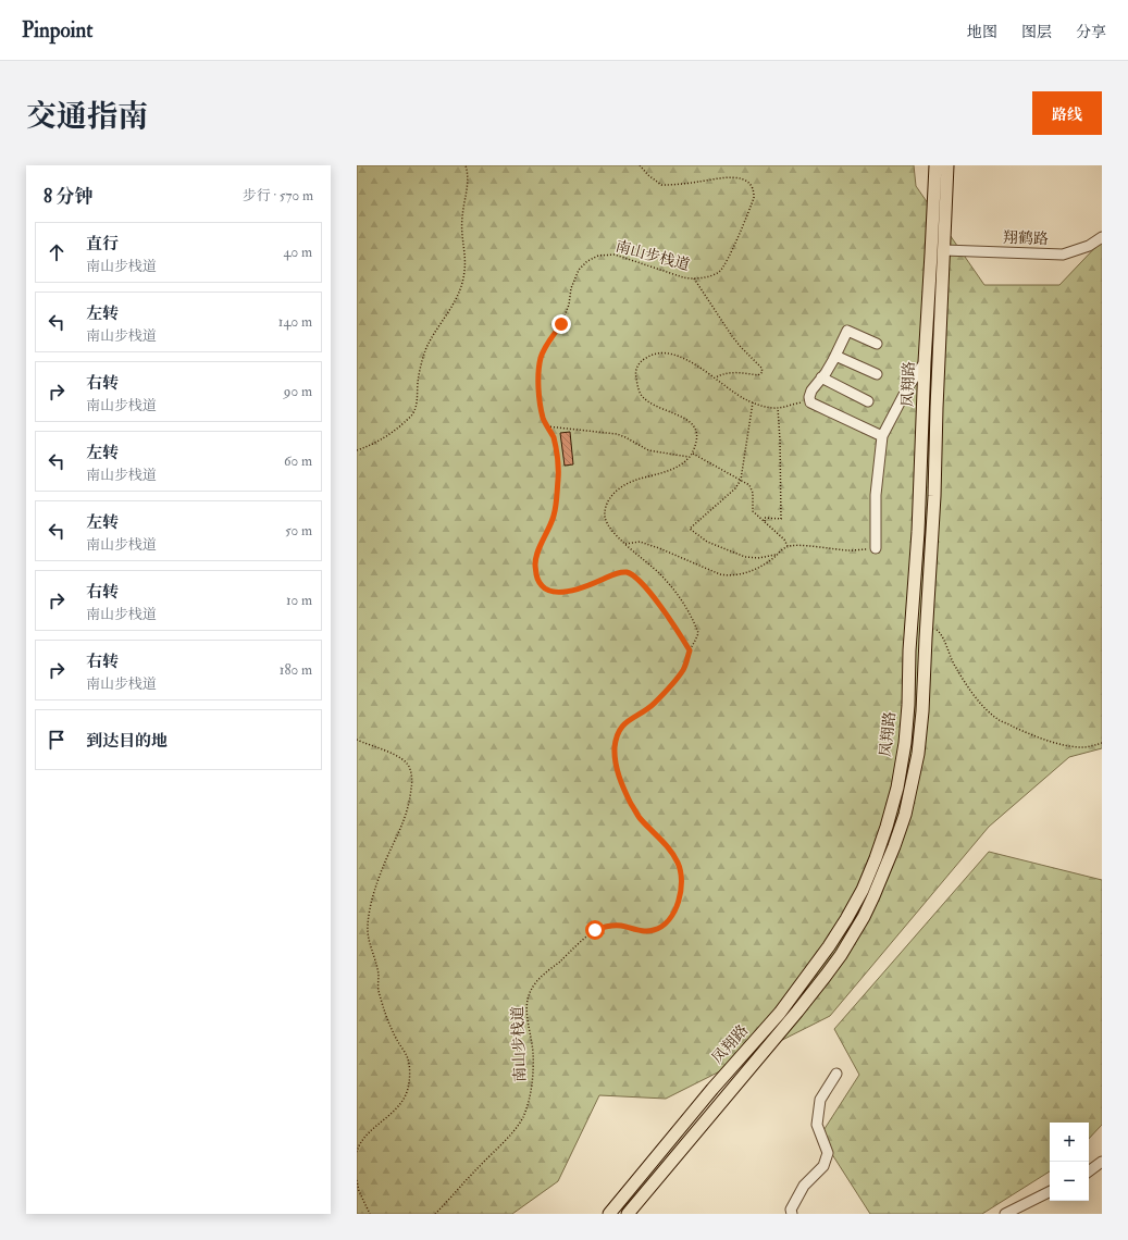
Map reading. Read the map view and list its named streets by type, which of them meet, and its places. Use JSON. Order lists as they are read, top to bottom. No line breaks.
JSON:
{"streets":{"main road":["凤翔路"],"street":["翔鹤路"],"path":["南山步栈道"]},"crossings":[["翔鹤路","凤翔路"]],"page":{"header":"Pinpoint","nav":["地图","图层","分享"],"title":"交通指南","buttons":"路线","heading":["8 分钟","步行 · 570 m"],"list":[["直行","南山步栈道","40 m"],["左转","南山步栈道","140 m"],["右转","南山步栈道","90 m"],["左转","南山步栈道","60 m"],["左转","南山步栈道","50 m"],["右转","南山步栈道","10 m"],["右转","南山步栈道","180 m"],"到达目的地"],"map_buttons":["+","−"]}}
